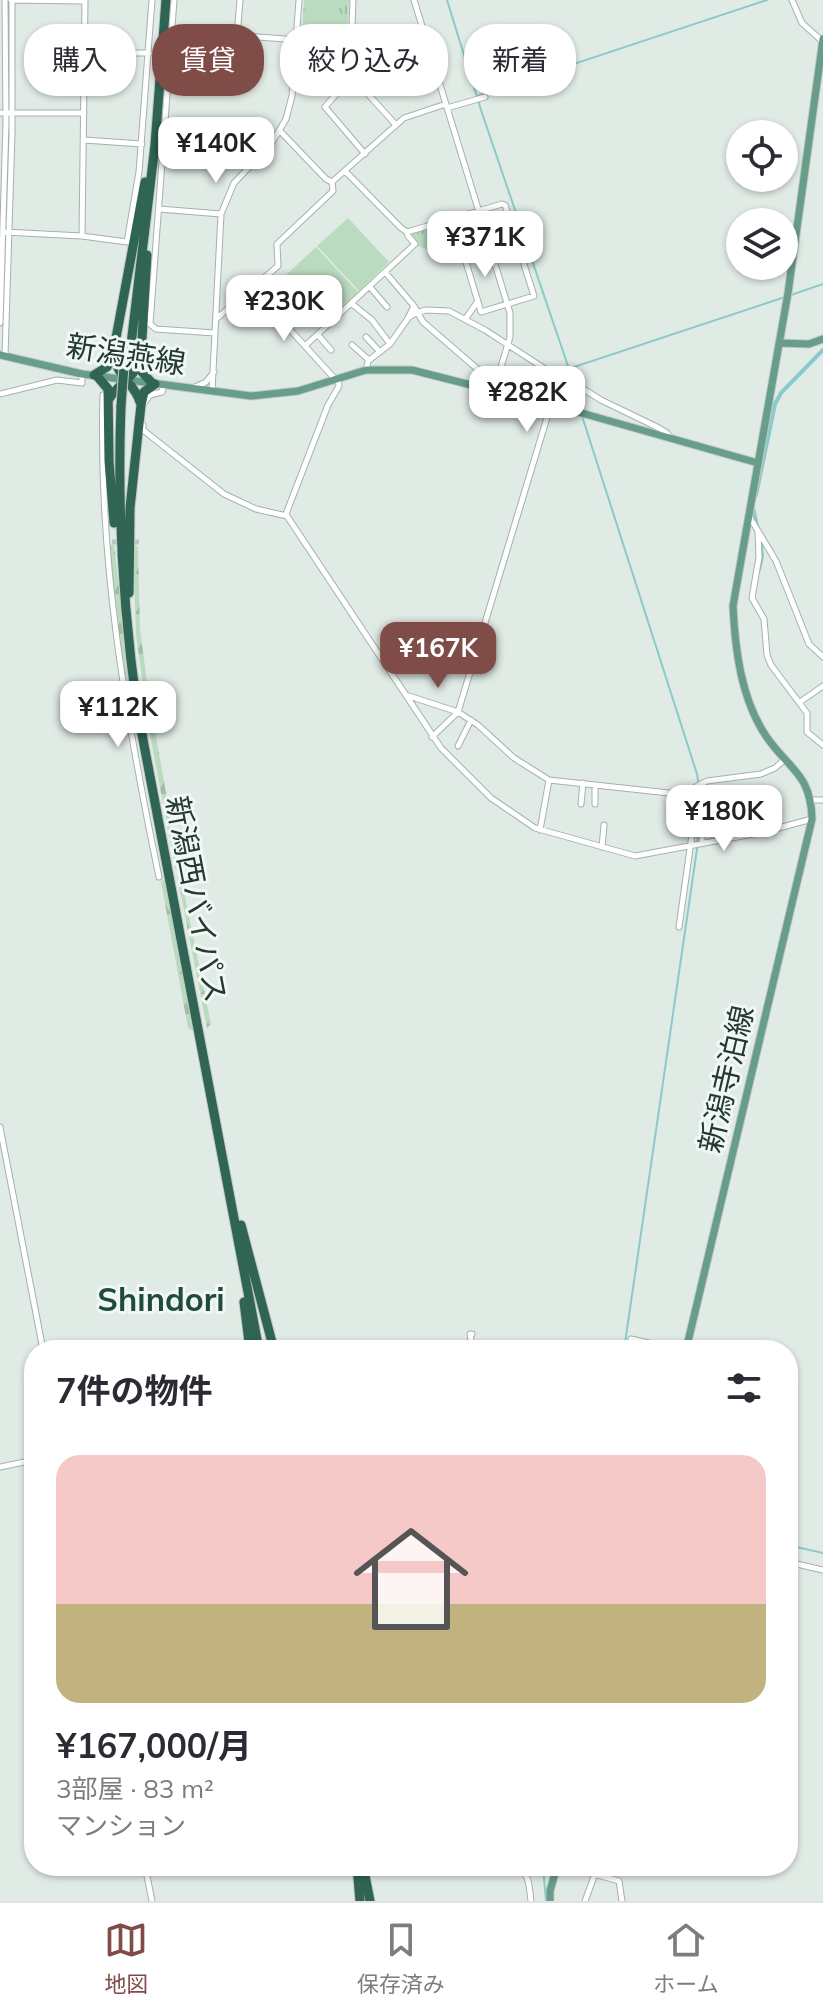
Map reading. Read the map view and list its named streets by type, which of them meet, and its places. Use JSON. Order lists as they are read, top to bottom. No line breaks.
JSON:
{"streets":{"highway":["新潟西バイパス"],"main road":["新潟燕線","新潟寺泊線"]},"districts":["Shindori"],"page":{"chip":["購入","賃貸","絞り込み","新着"],"price":["¥140K","¥371K","¥230K","¥282K","¥167K","¥112K","¥180K"],"heading":"7件の物件","list":[{"name":"¥167,000/月","note":"3部屋 · 83 m² · マンション"}],"tabs":["地図","保存済み","ホーム"]}}
